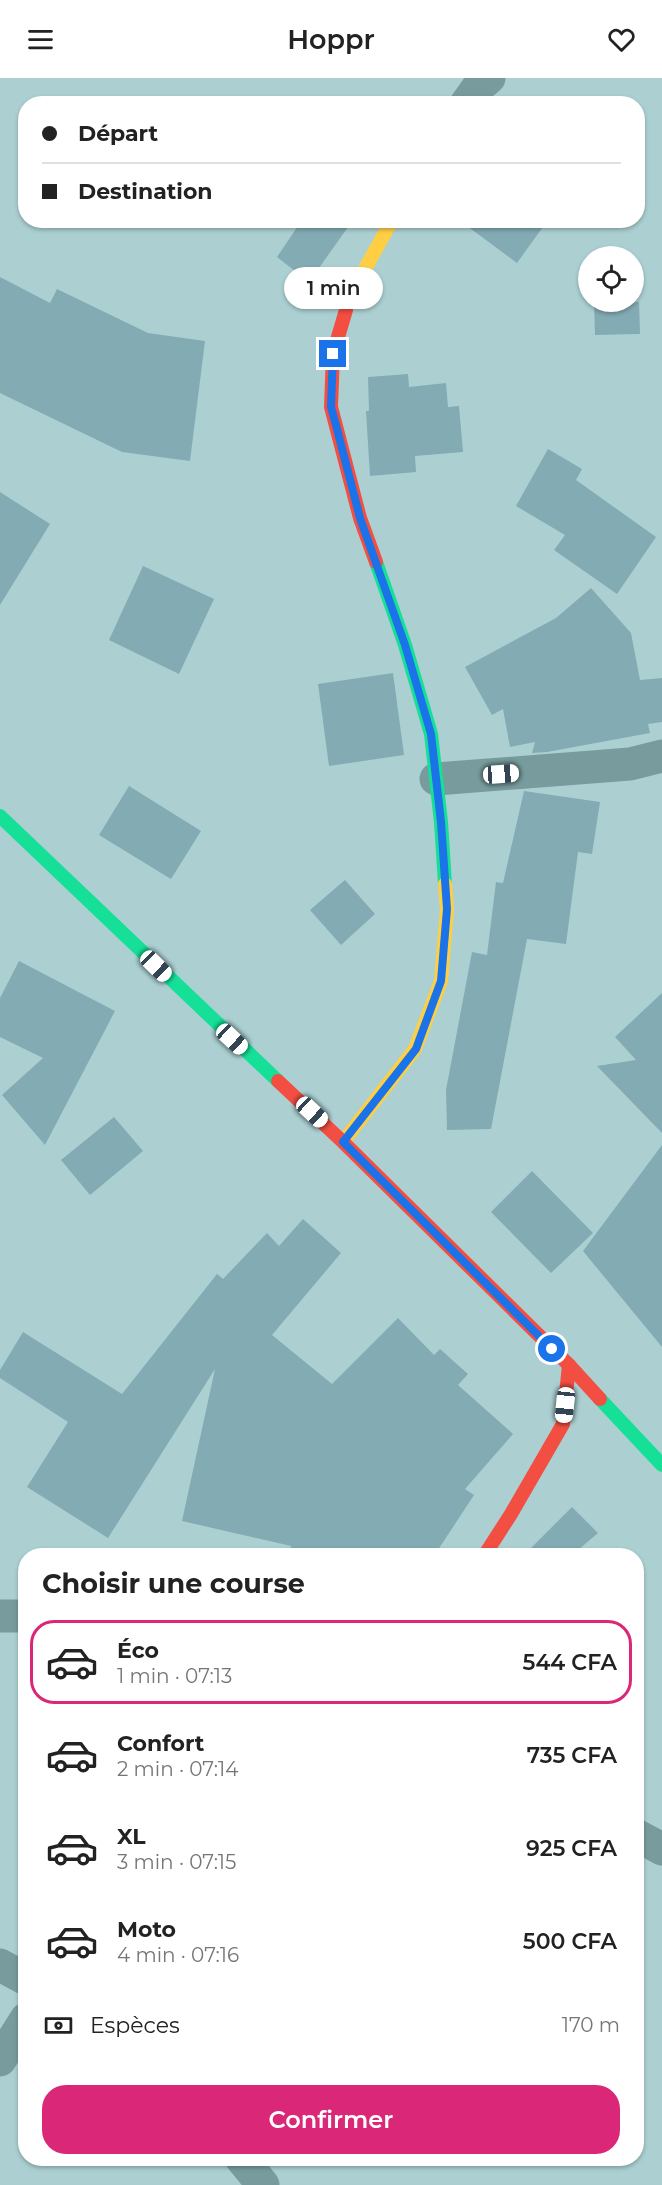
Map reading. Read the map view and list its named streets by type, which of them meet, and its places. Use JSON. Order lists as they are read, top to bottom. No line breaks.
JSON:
{"page":{"header":"Hoppr","banner":["Départ","Destination"],"bubble":"1 min","heading":"Choisir une course","list":[{"name":"Éco","note":"1 min · 07:13","value":"544 CFA"},{"name":"Confort","note":"2 min · 07:14","value":"735 CFA"},{"name":"XL","note":"3 min · 07:15","value":"925 CFA"},{"name":"Moto","note":"4 min · 07:16","value":"500 CFA"}],"pay":["Espèces","170 m"],"buttons":"Confirmer"}}
